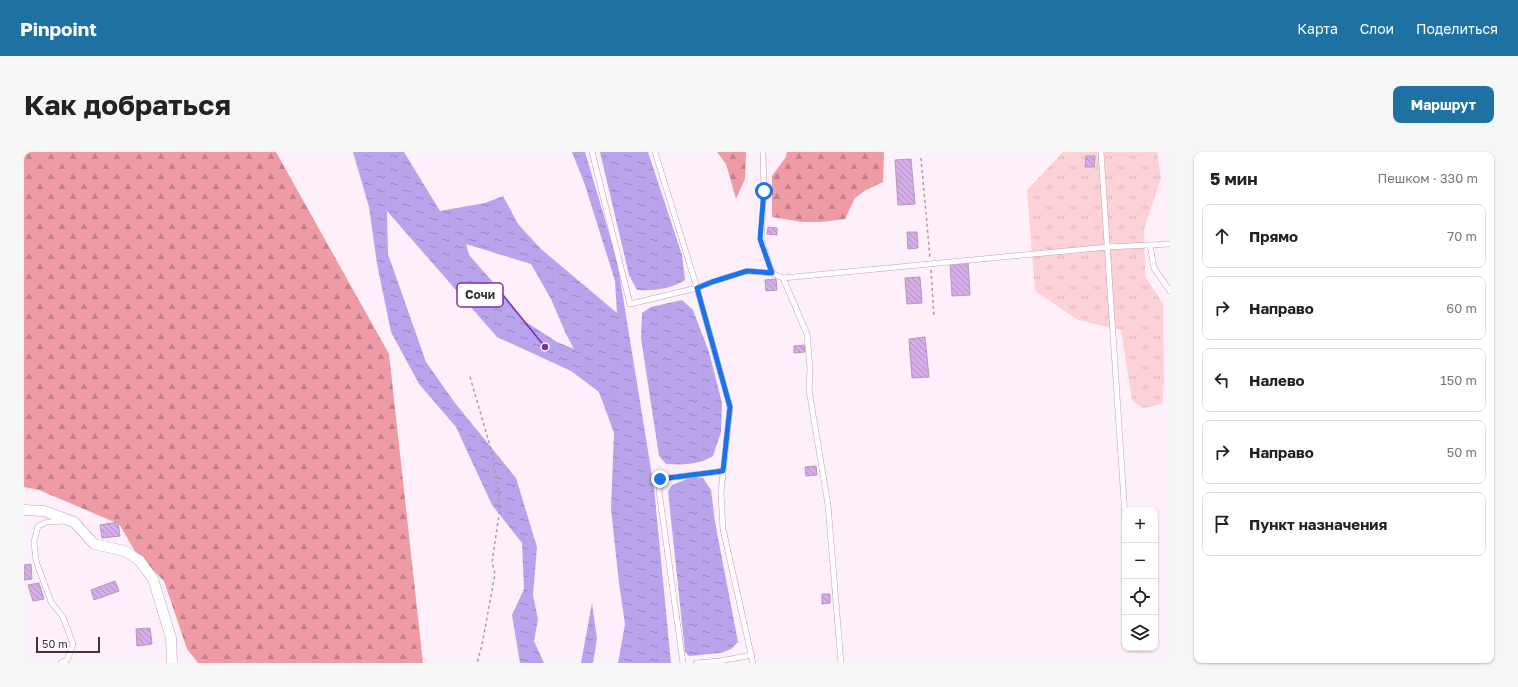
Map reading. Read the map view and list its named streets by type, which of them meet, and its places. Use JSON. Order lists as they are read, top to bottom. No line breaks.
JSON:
{"places":["Сочи"],"scale_bar":"50 m","page":{"header":"Pinpoint","nav":["Карта","Слои","Поделиться"],"buttons":"Маршрут","title":"Как добраться","heading":["5 мин","Пешком · 330 m"],"list":[["Прямо","70 m"],["Направо","60 m"],["Налево","150 m"],["Направо","50 m"],"Пункт назначения"],"map_buttons":["+","−"],"scale":"50 m"}}
